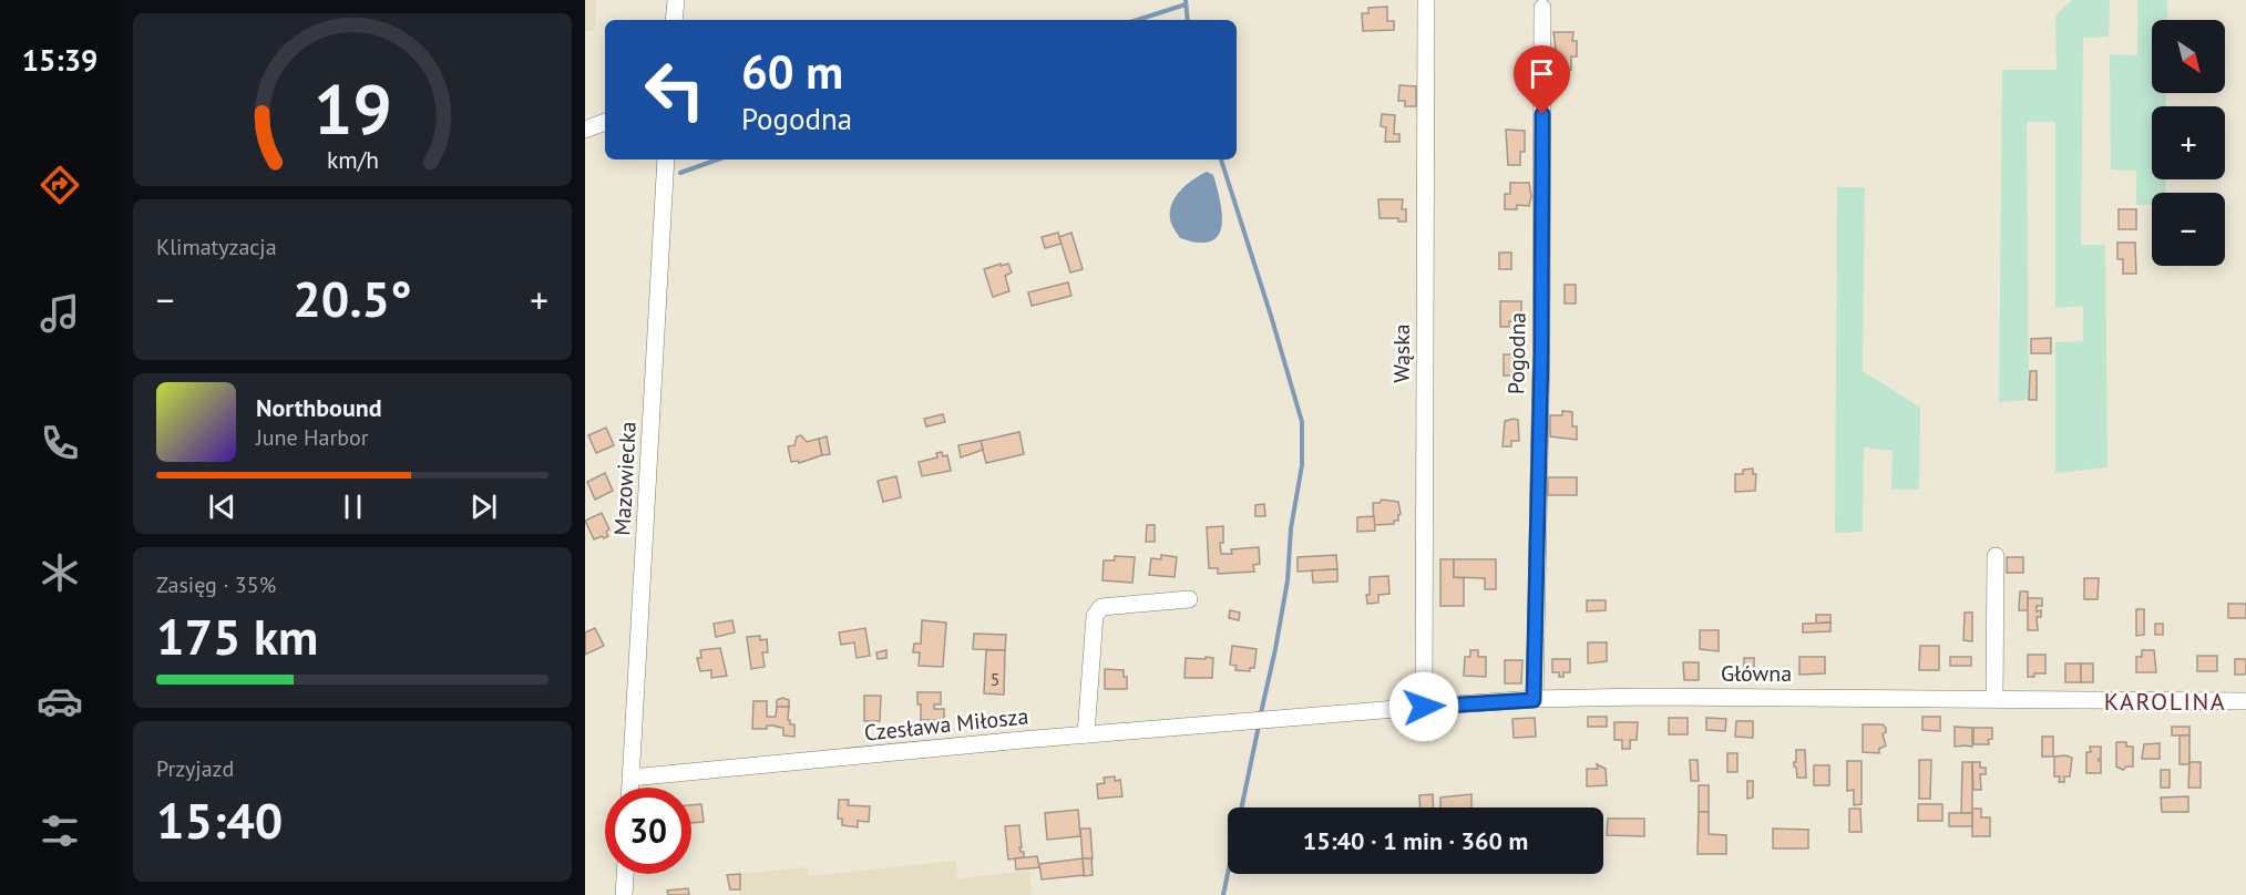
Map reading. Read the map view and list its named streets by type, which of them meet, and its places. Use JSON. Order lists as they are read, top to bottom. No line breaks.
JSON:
{"streets":{"street":["Wąska","Pogodna","Mazowiecka","Główna","Czesława Miłosza"]},"crossings":[["Wąska","Główna"],["Pogodna","Główna"],["Mazowiecka","Czesława Miłosza"],["Główna","Czesława Miłosza"]],"districts":["KAROLINA"],"house_numbers":["5"],"north":"bottom right","page":{"tabs":"15:39","map_buttons":["+","−"],"turn":["60 m","Pogodna"],"tile":["Klimatyzacja",["Zasięg · 35%","175 km"],["Przyjazd","15:40"]],"heat":["−","20.5°","+"],"song":["Northbound","June Harbor"],"limit":"30","trip":"15:40 · 1 min · 360 m","gauge":["19","km/h"]}}
